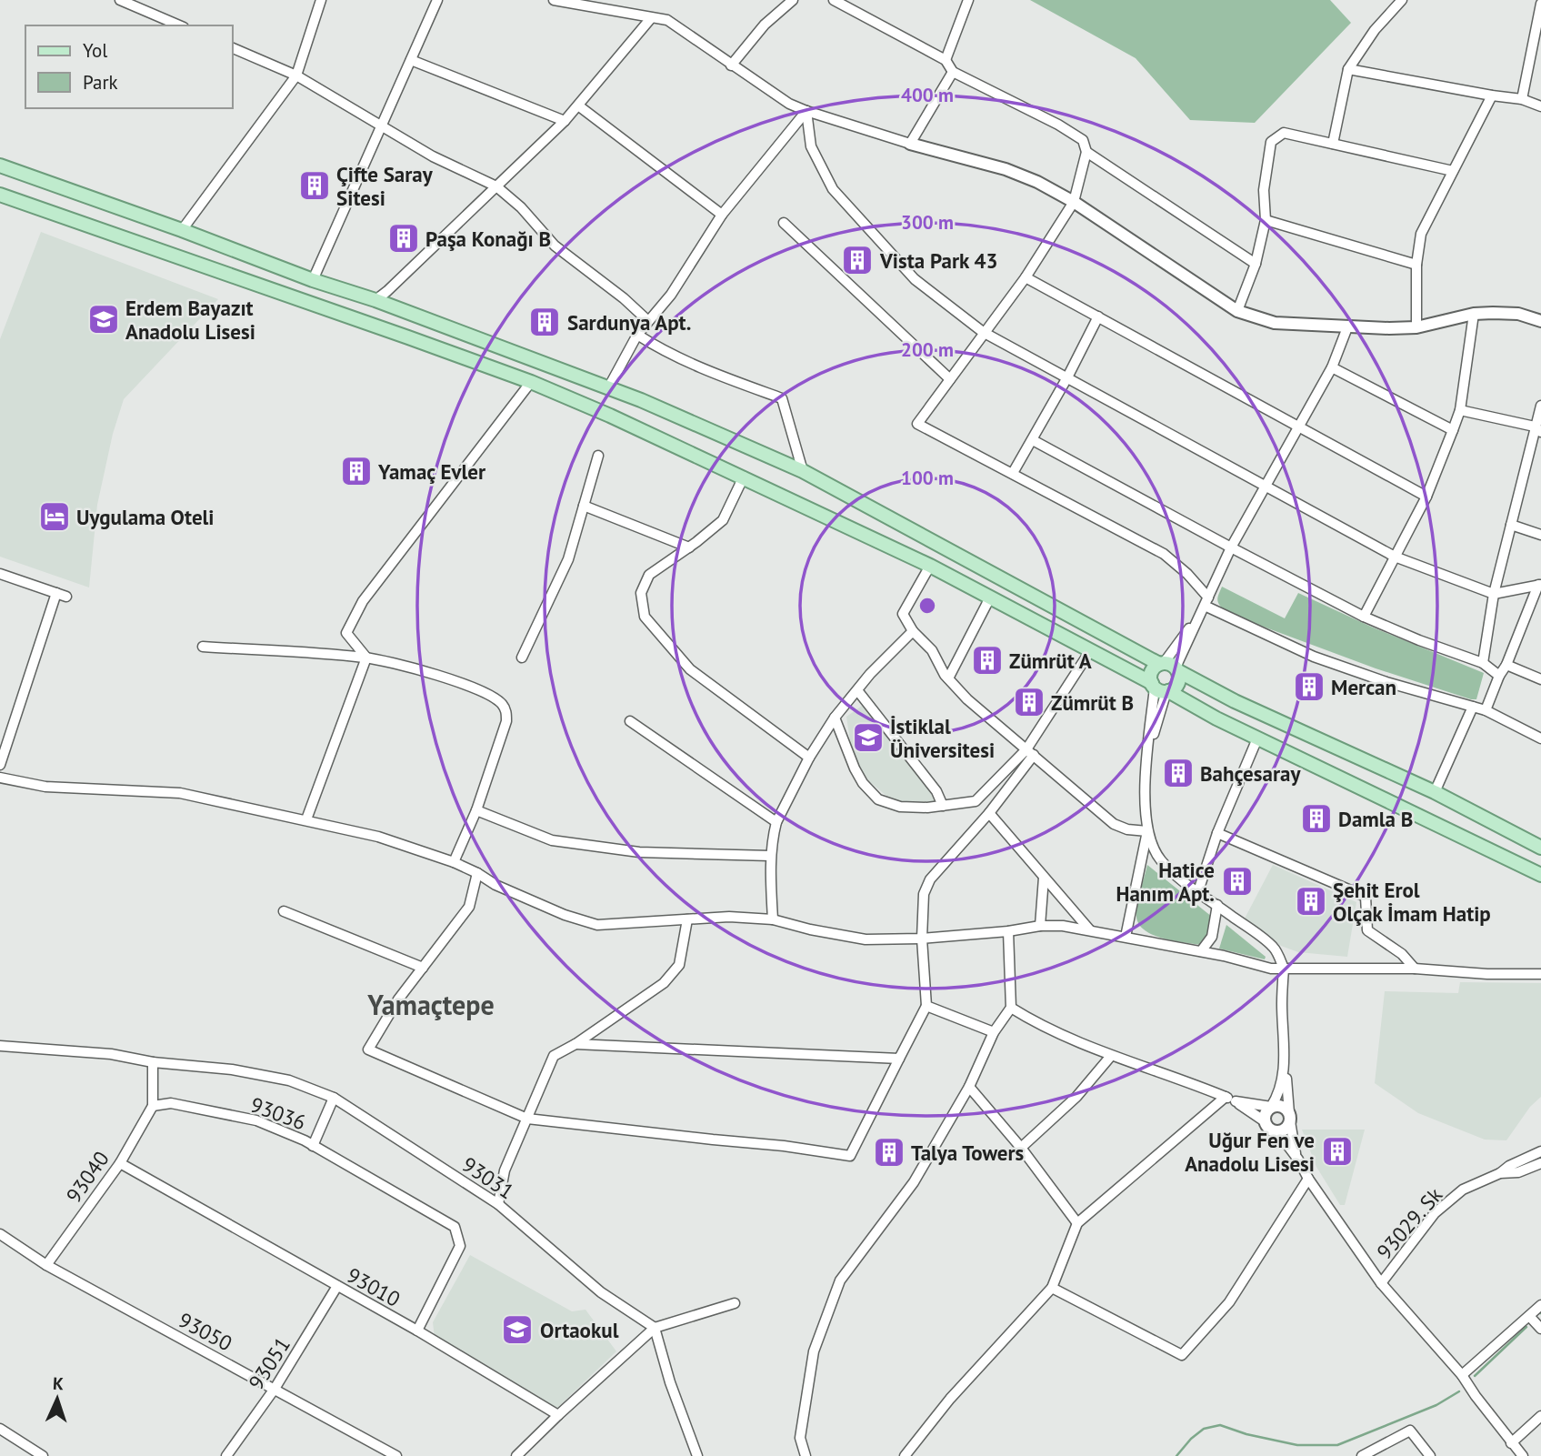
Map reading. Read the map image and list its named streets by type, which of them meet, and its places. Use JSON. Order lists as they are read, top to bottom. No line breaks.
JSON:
{"streets":{"street":["93036","93040","93031","93029. Sk","93010","93050","93051"]},"crossings":[["93036","93040"],["93036","93010"],["93040","93010"],["93040","93050"],["93010","93051"],["93050","93051"]],"districts":["Yamaçtepe"],"places":{"building":["Çifte Saray Sitesi","Paşa Konağı B","Vista Park 43","Sardunya Apt.","Yamaç Evler","Zümrüt A","Mercan","Zümrüt B","Bahçesaray","Damla B","Hatice Hanım Apt.","Şehit Erol Olçak İmam Hatip","Uğur Fen ve Anadolu Lisesi","Talya Towers"],"school or university":["Erdem Bayazıt Anadolu Lisesi","İstiklal Üniversitesi","Ortaokul"],"hotel":["Uygulama Oteli"]},"legend":["Yol","Park"],"north":"top","rings":["400 m","300 m","200 m","100 m"]}
